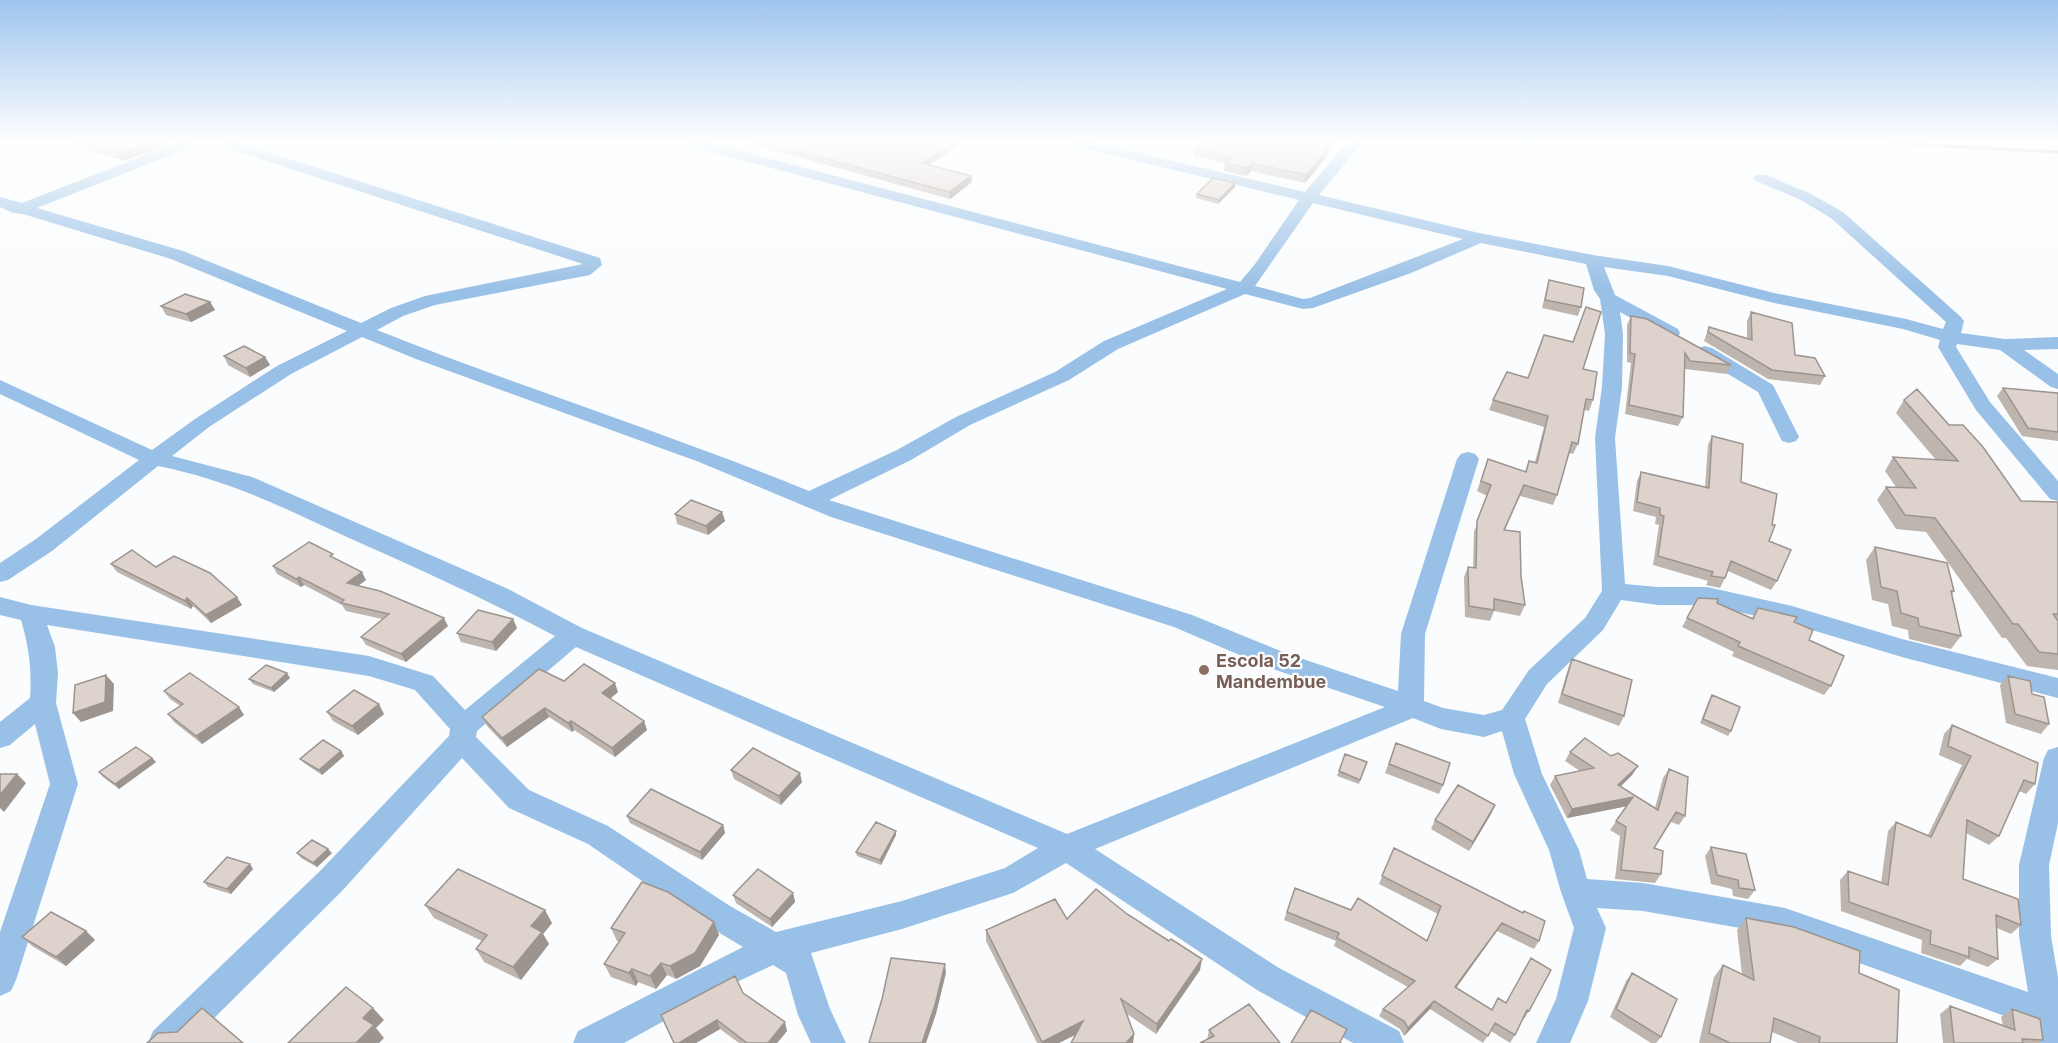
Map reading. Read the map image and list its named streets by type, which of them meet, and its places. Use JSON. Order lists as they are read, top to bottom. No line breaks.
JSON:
{"places":["Escola 52 Mandembue"]}
